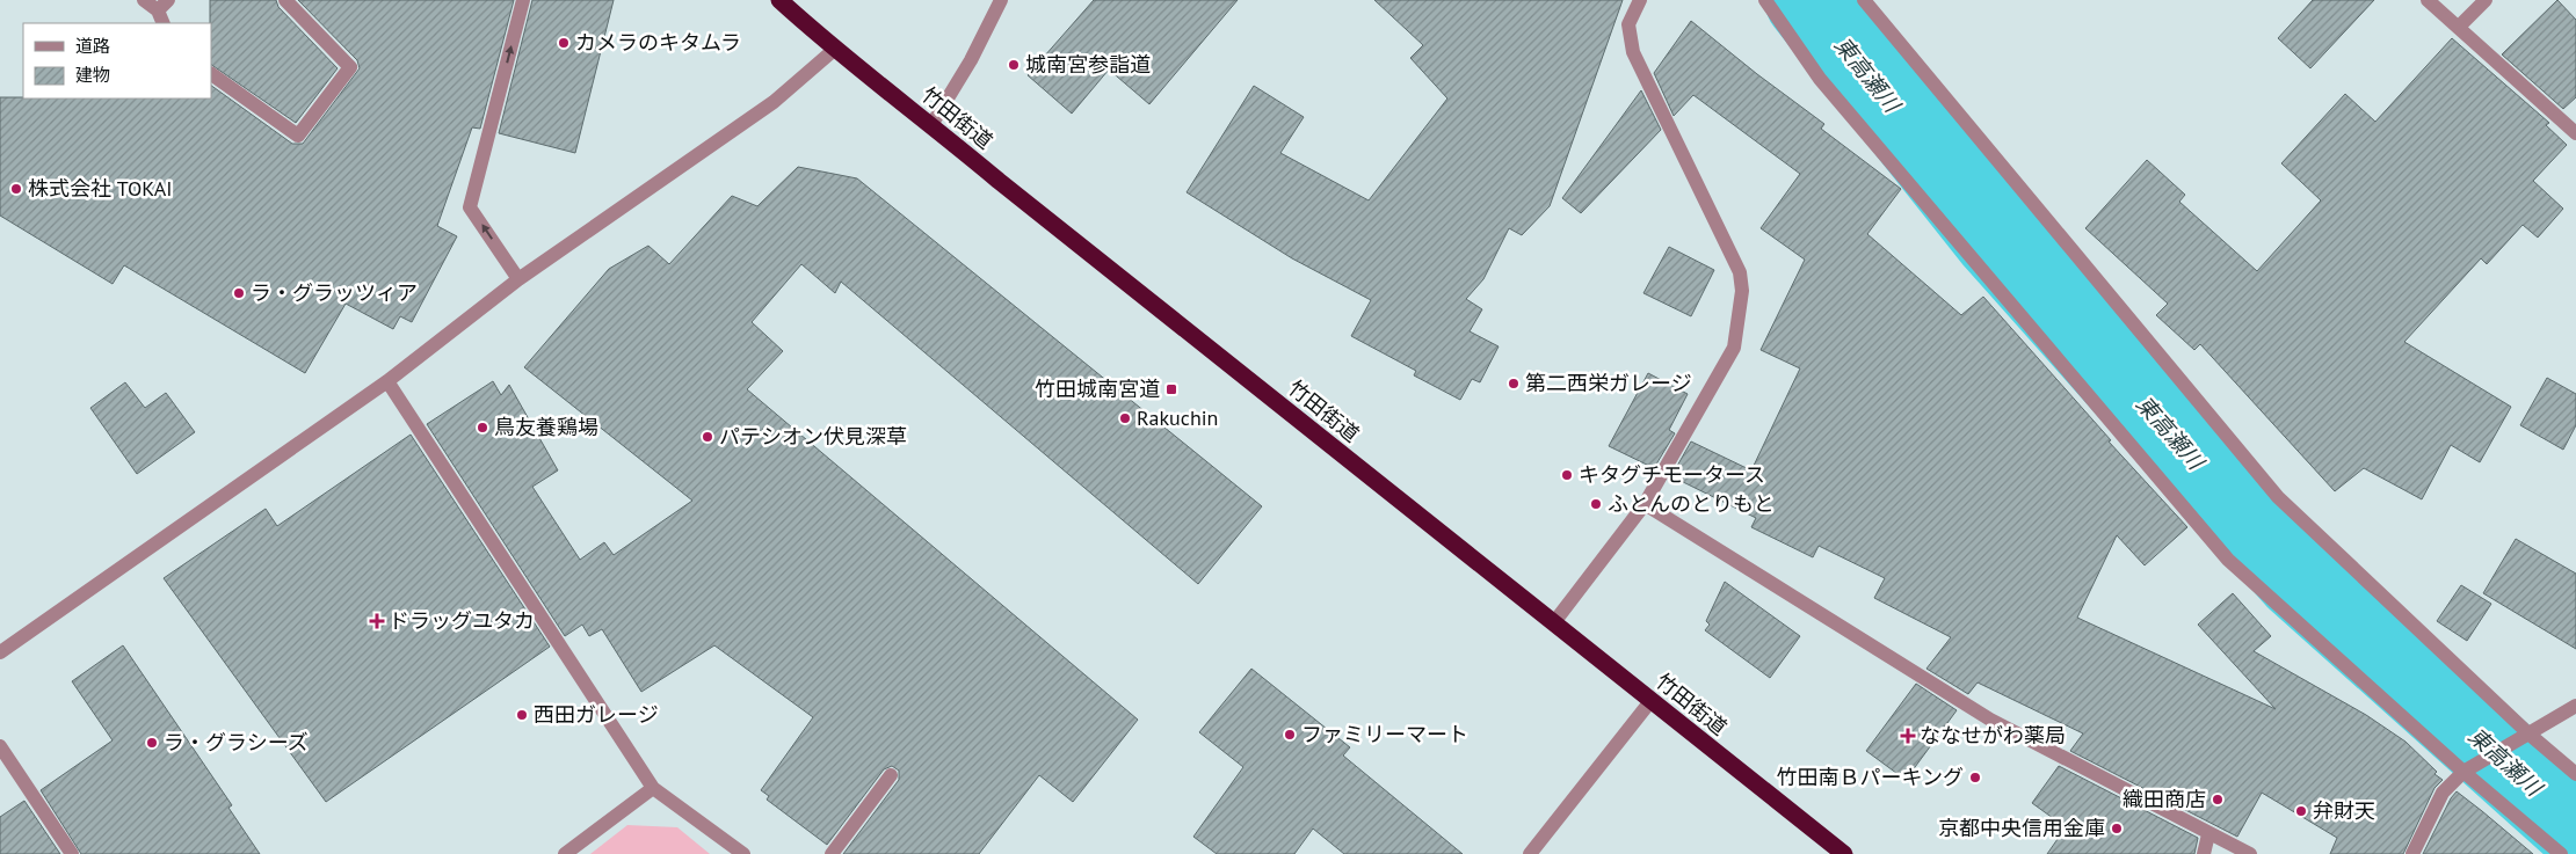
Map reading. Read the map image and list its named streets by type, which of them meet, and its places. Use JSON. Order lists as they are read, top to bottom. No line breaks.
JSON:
{"streets":{"highway":["竹田街道"]},"water":["東高瀬川"],"places":{"other":["カメラのキタムラ","城南宮参詣道","株式会社 TOKAI","ラ・グラッツィア","第二西栄ガレージ","Rakuchin","鳥友養鶏場","パテシオン伏見深草","キタグチモータース","ふとんのとりもと","西田ガレージ","ファミリーマート","ラ・グラシーズ","竹田南Ｂパーキング","織田商店","弁財天","京都中央信用金庫"],"transit":["竹田城南宮道"],"health":["ドラッグユタカ","ななせがわ薬局"]},"legend":["道路","建物"]}
